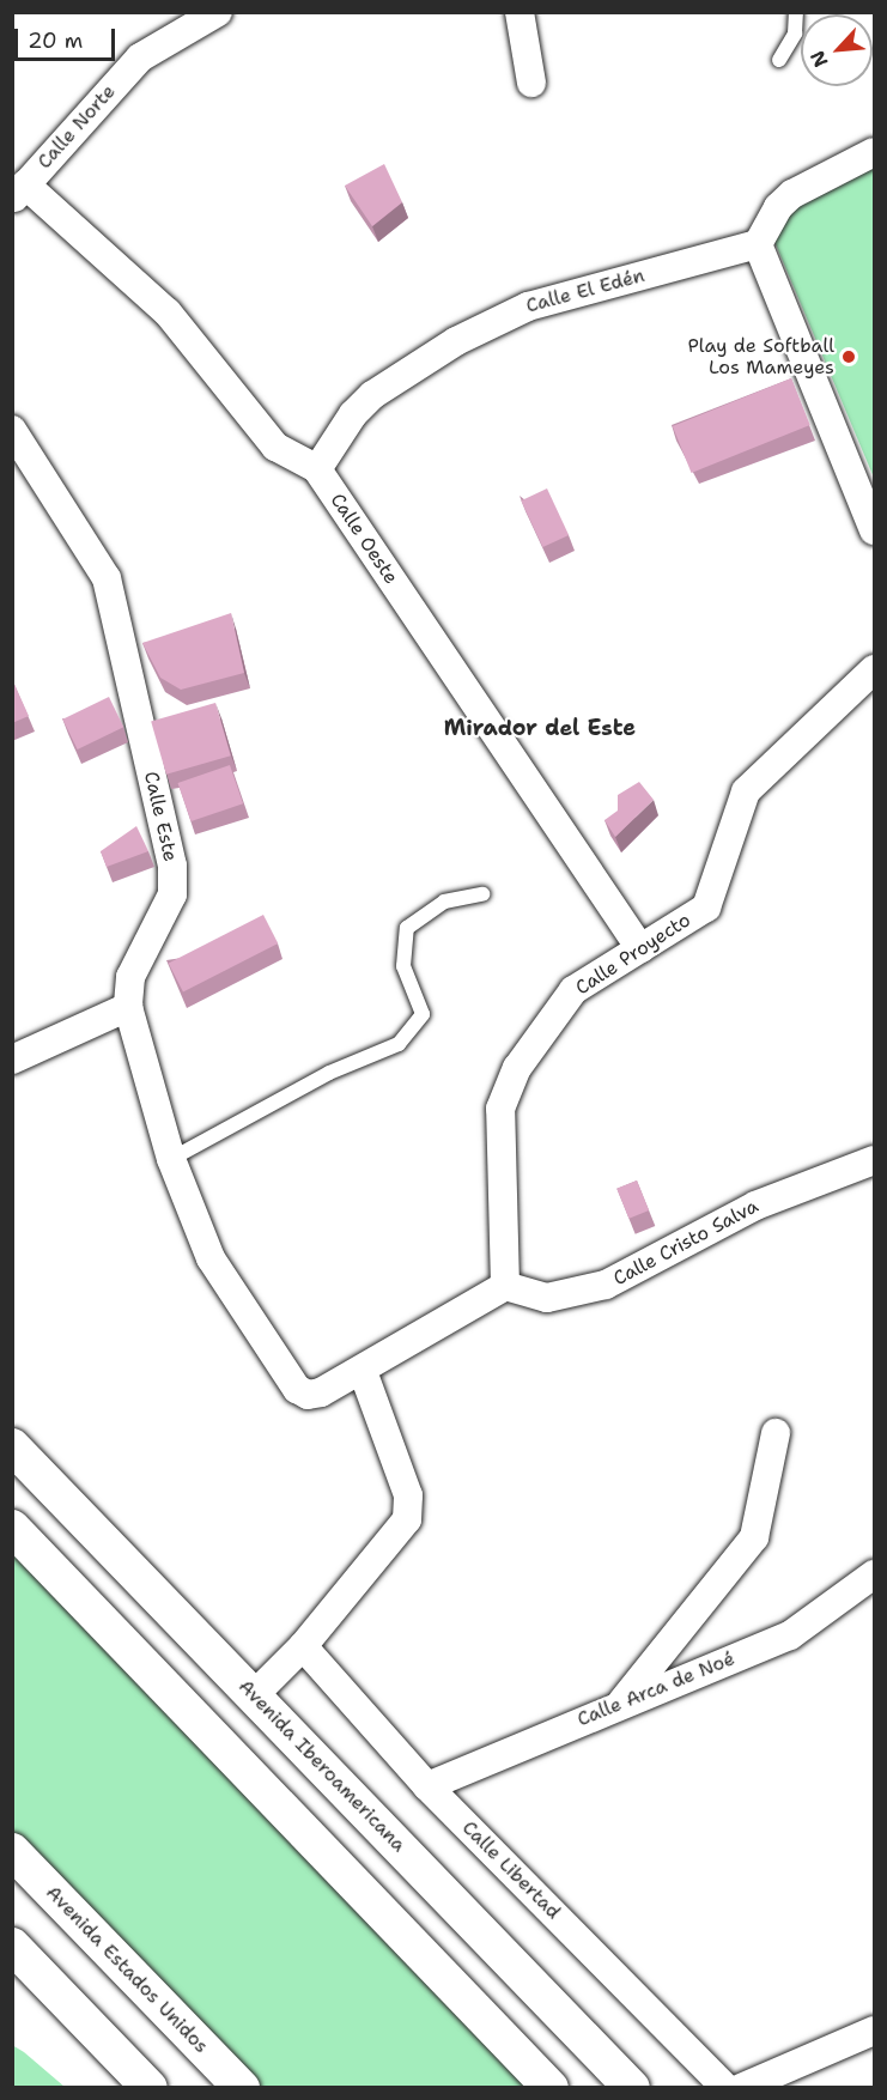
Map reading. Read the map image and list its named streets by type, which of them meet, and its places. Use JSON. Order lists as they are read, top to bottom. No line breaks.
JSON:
{"streets":{"street":["Calle Norte","Calle El Edén","Calle Oeste","Calle Este","Calle Proyecto","Calle Cristo Salva","Calle Arca de Noé","Avenida Iberoamericana","Calle Libertad","Avenida Estados Unidos"]},"crossings":[["Calle Norte","Calle Oeste"],["Calle El Edén","Calle Oeste"],["Calle Oeste","Calle Proyecto"],["Calle Proyecto","Calle Cristo Salva"],["Calle Arca de Noé","Calle Libertad"]],"districts":["Mirador del Este"],"places":["Play de Softball Los Mameyes"],"scale_bar":"20 m","north":"bottom left"}
